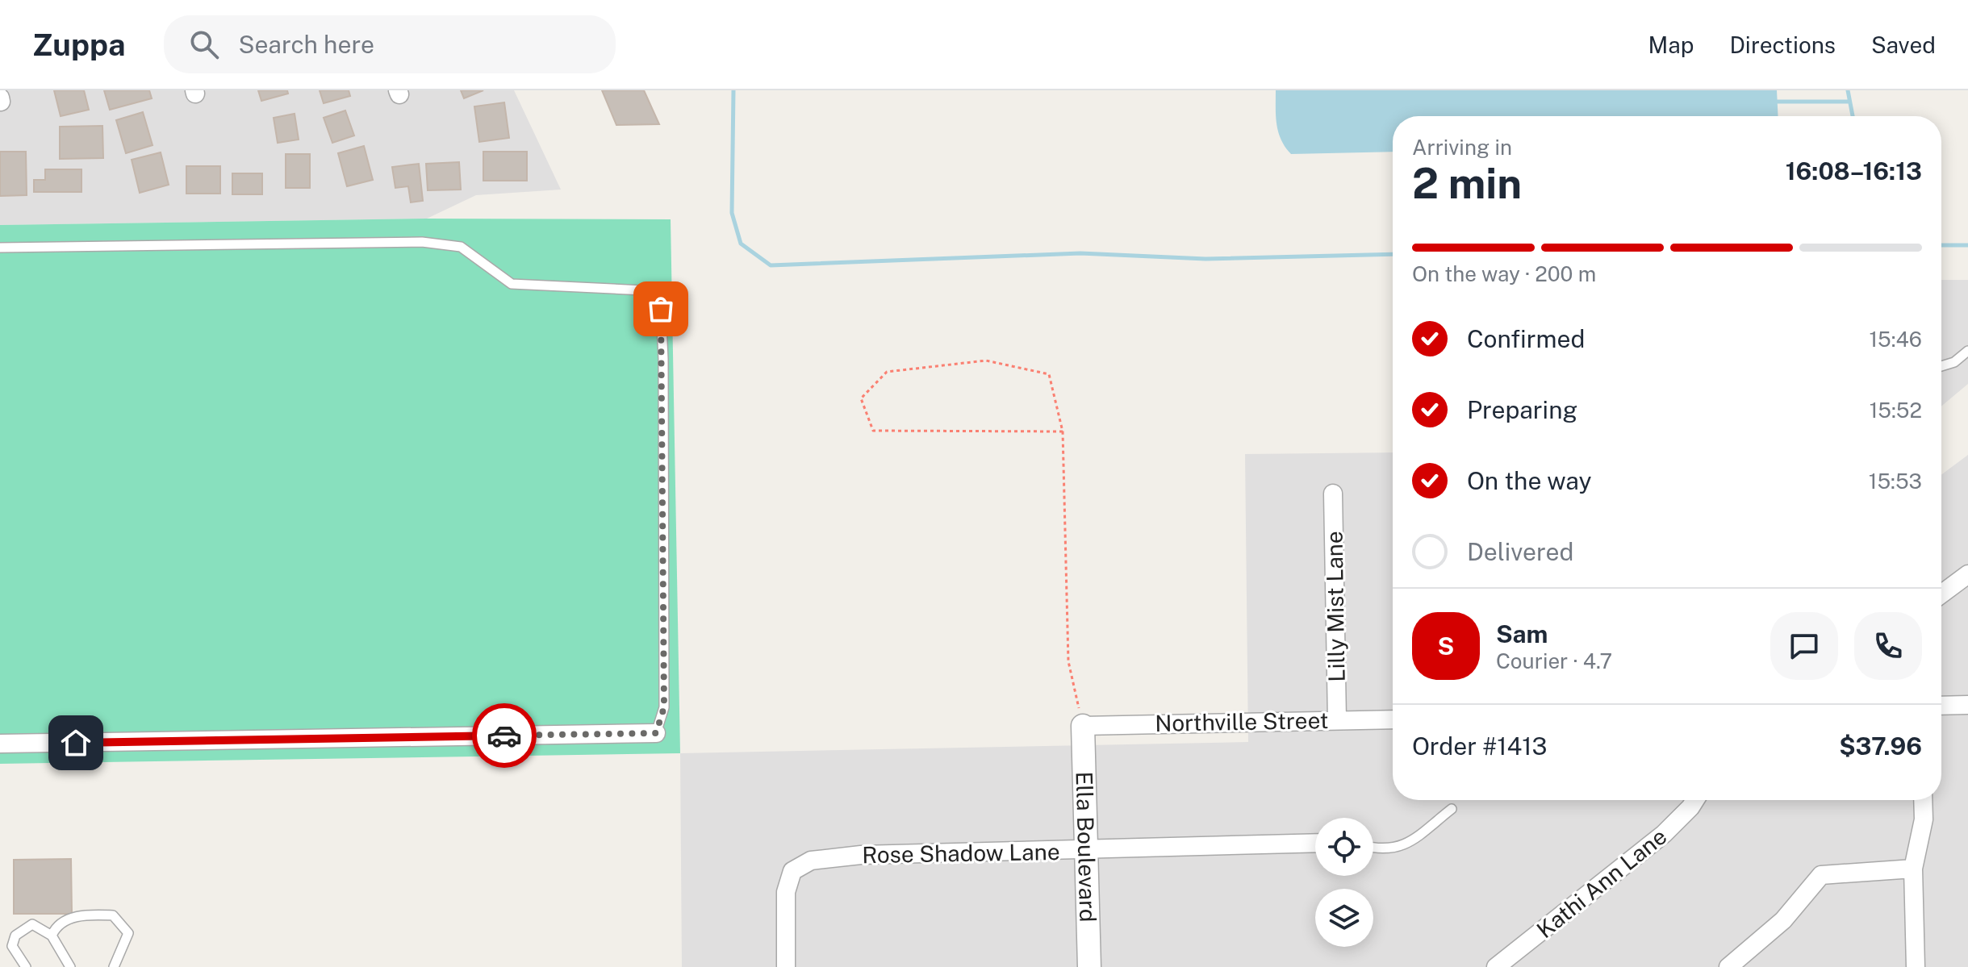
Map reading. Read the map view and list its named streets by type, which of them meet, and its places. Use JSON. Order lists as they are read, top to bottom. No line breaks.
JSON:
{"streets":{"street":["Lilly Mist Lane","Northville Street","Ella Boulevard","Rose Shadow Lane","Kathi Ann Lane"]},"crossings":[["Lilly Mist Lane","Northville Street"],["Northville Street","Ella Boulevard"],["Ella Boulevard","Rose Shadow Lane"]],"page":{"header":"Zuppa","search":"Search here","nav":["Map","Directions","Saved"],"heading":["2 min","Arriving in","16:08–16:13"],"panel":["Sam","Courier · 4.7","Order #1413","$37.96"],"bar":"On the way · 200 m","list":[["Confirmed","15:46"],["Preparing","15:52"],["On the way","15:53"],"Delivered"],"round":"S"}}
